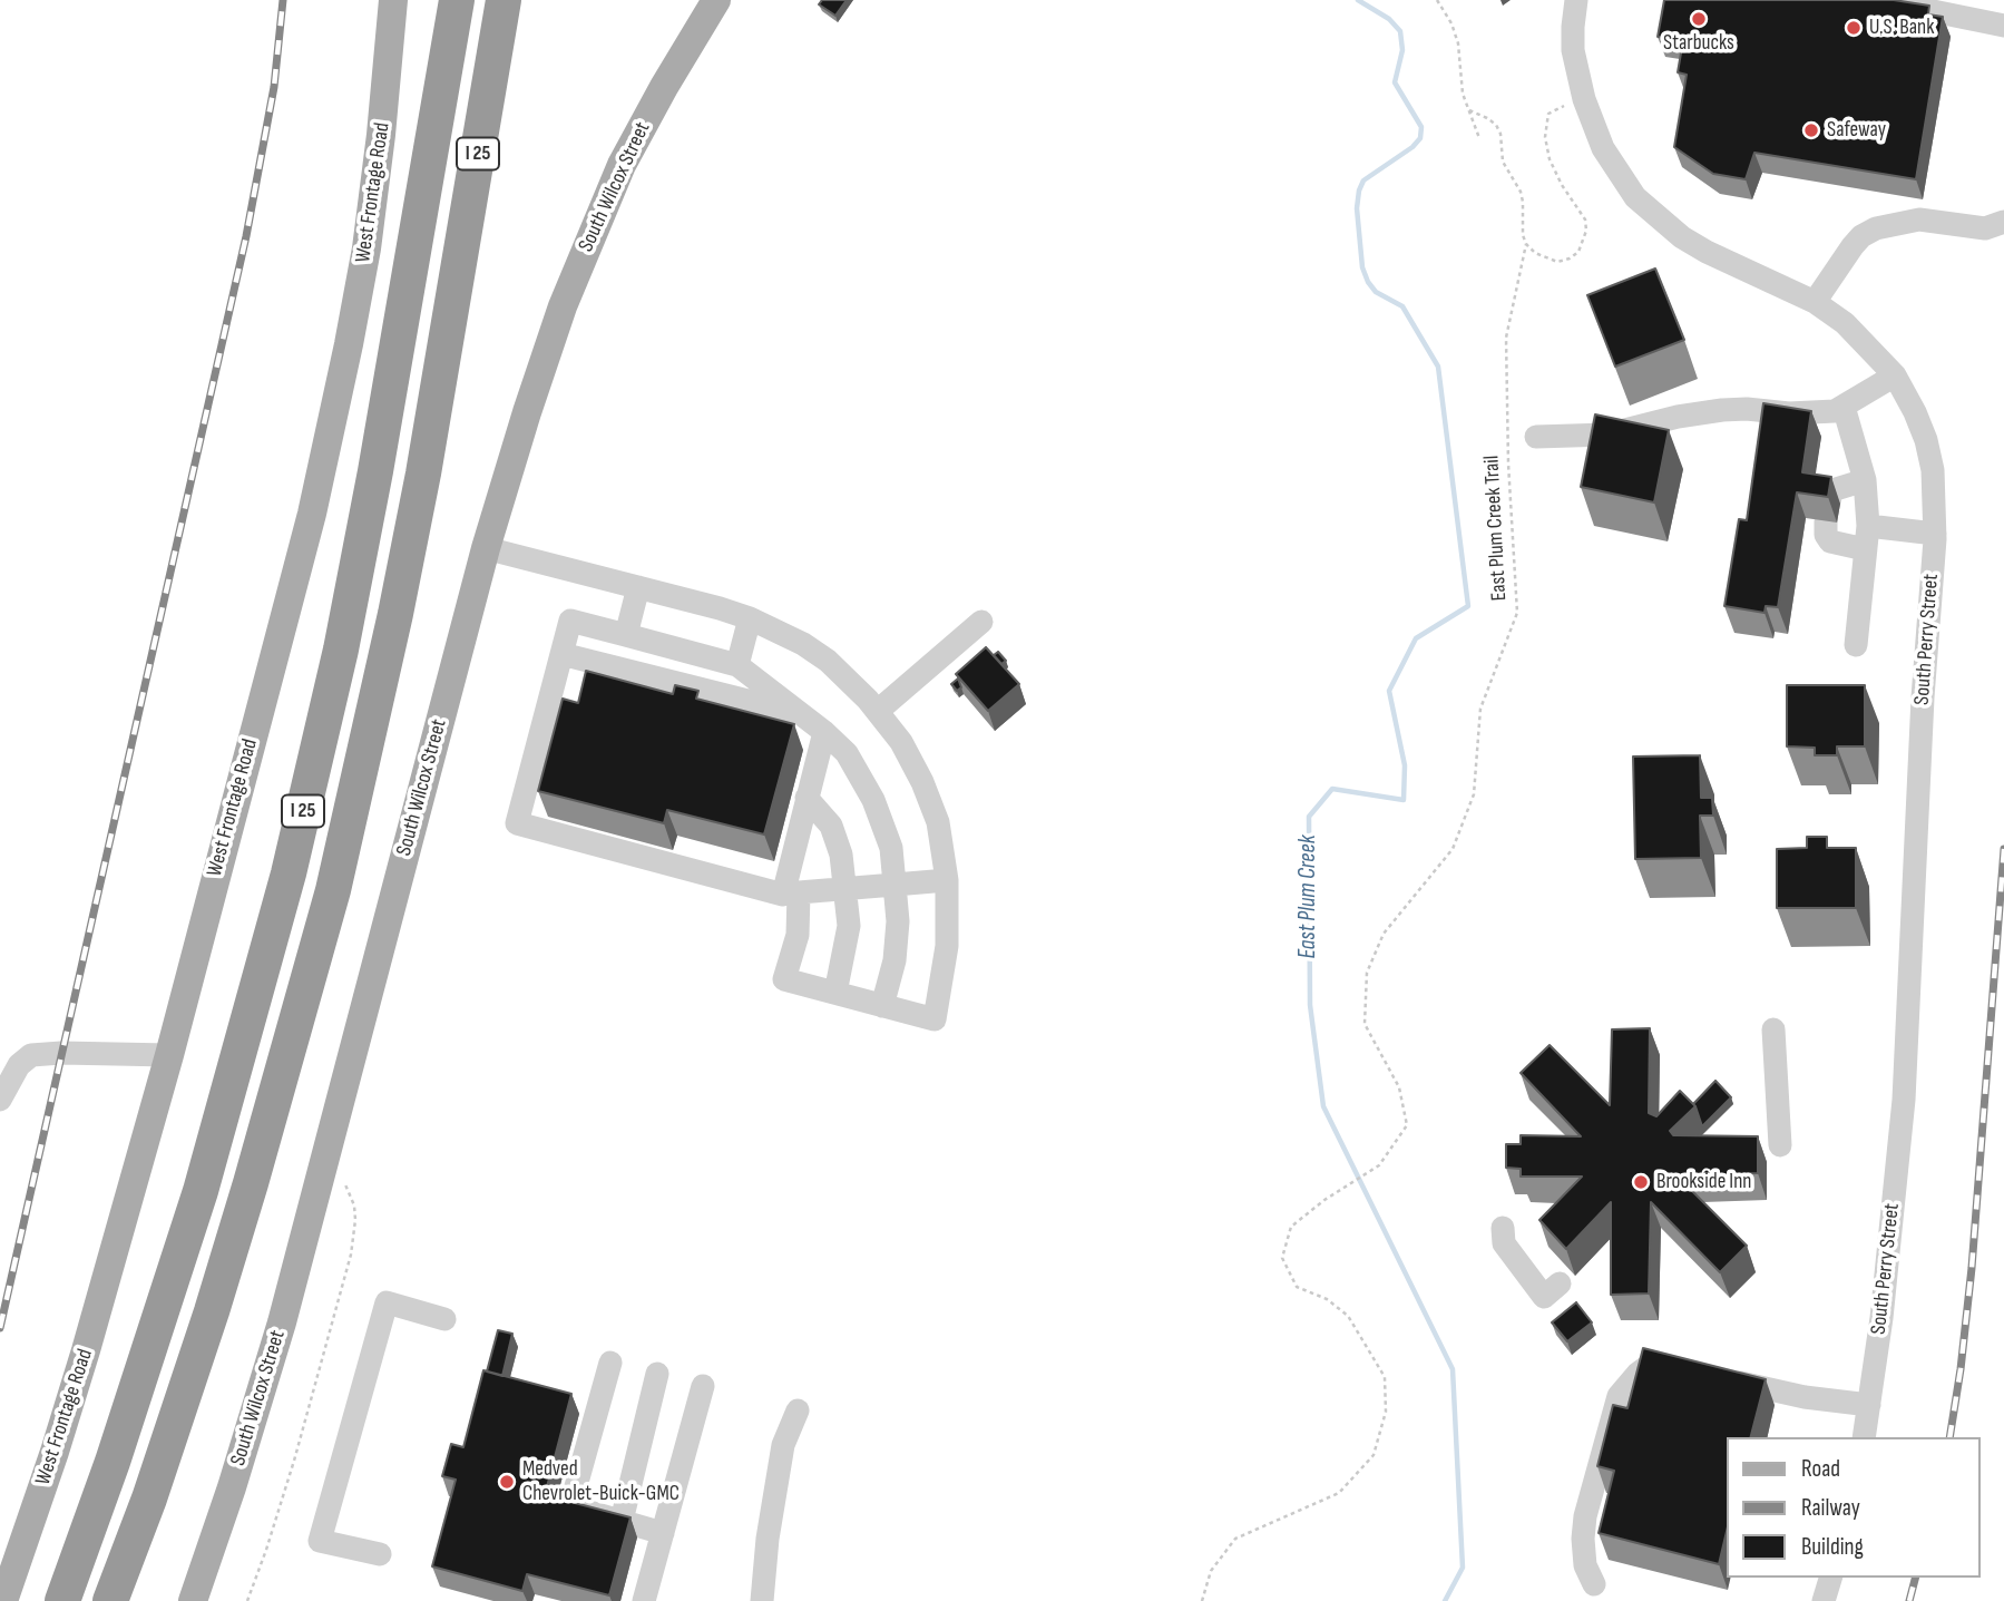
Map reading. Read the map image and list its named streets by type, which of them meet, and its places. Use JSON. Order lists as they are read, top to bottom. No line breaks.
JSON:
{"streets":{"highway":["I 25"],"main road":["South Wilcox Street","West Frontage Road"],"street":["South Perry Street"],"path":["East Plum Creek Trail"]},"water":["East Plum Creek"],"places":["Starbucks","U.S. Bank","Safeway","Brookside Inn","Medved Chevrolet-Buick-GMC"],"legend":["Road","Railway","Building"]}
